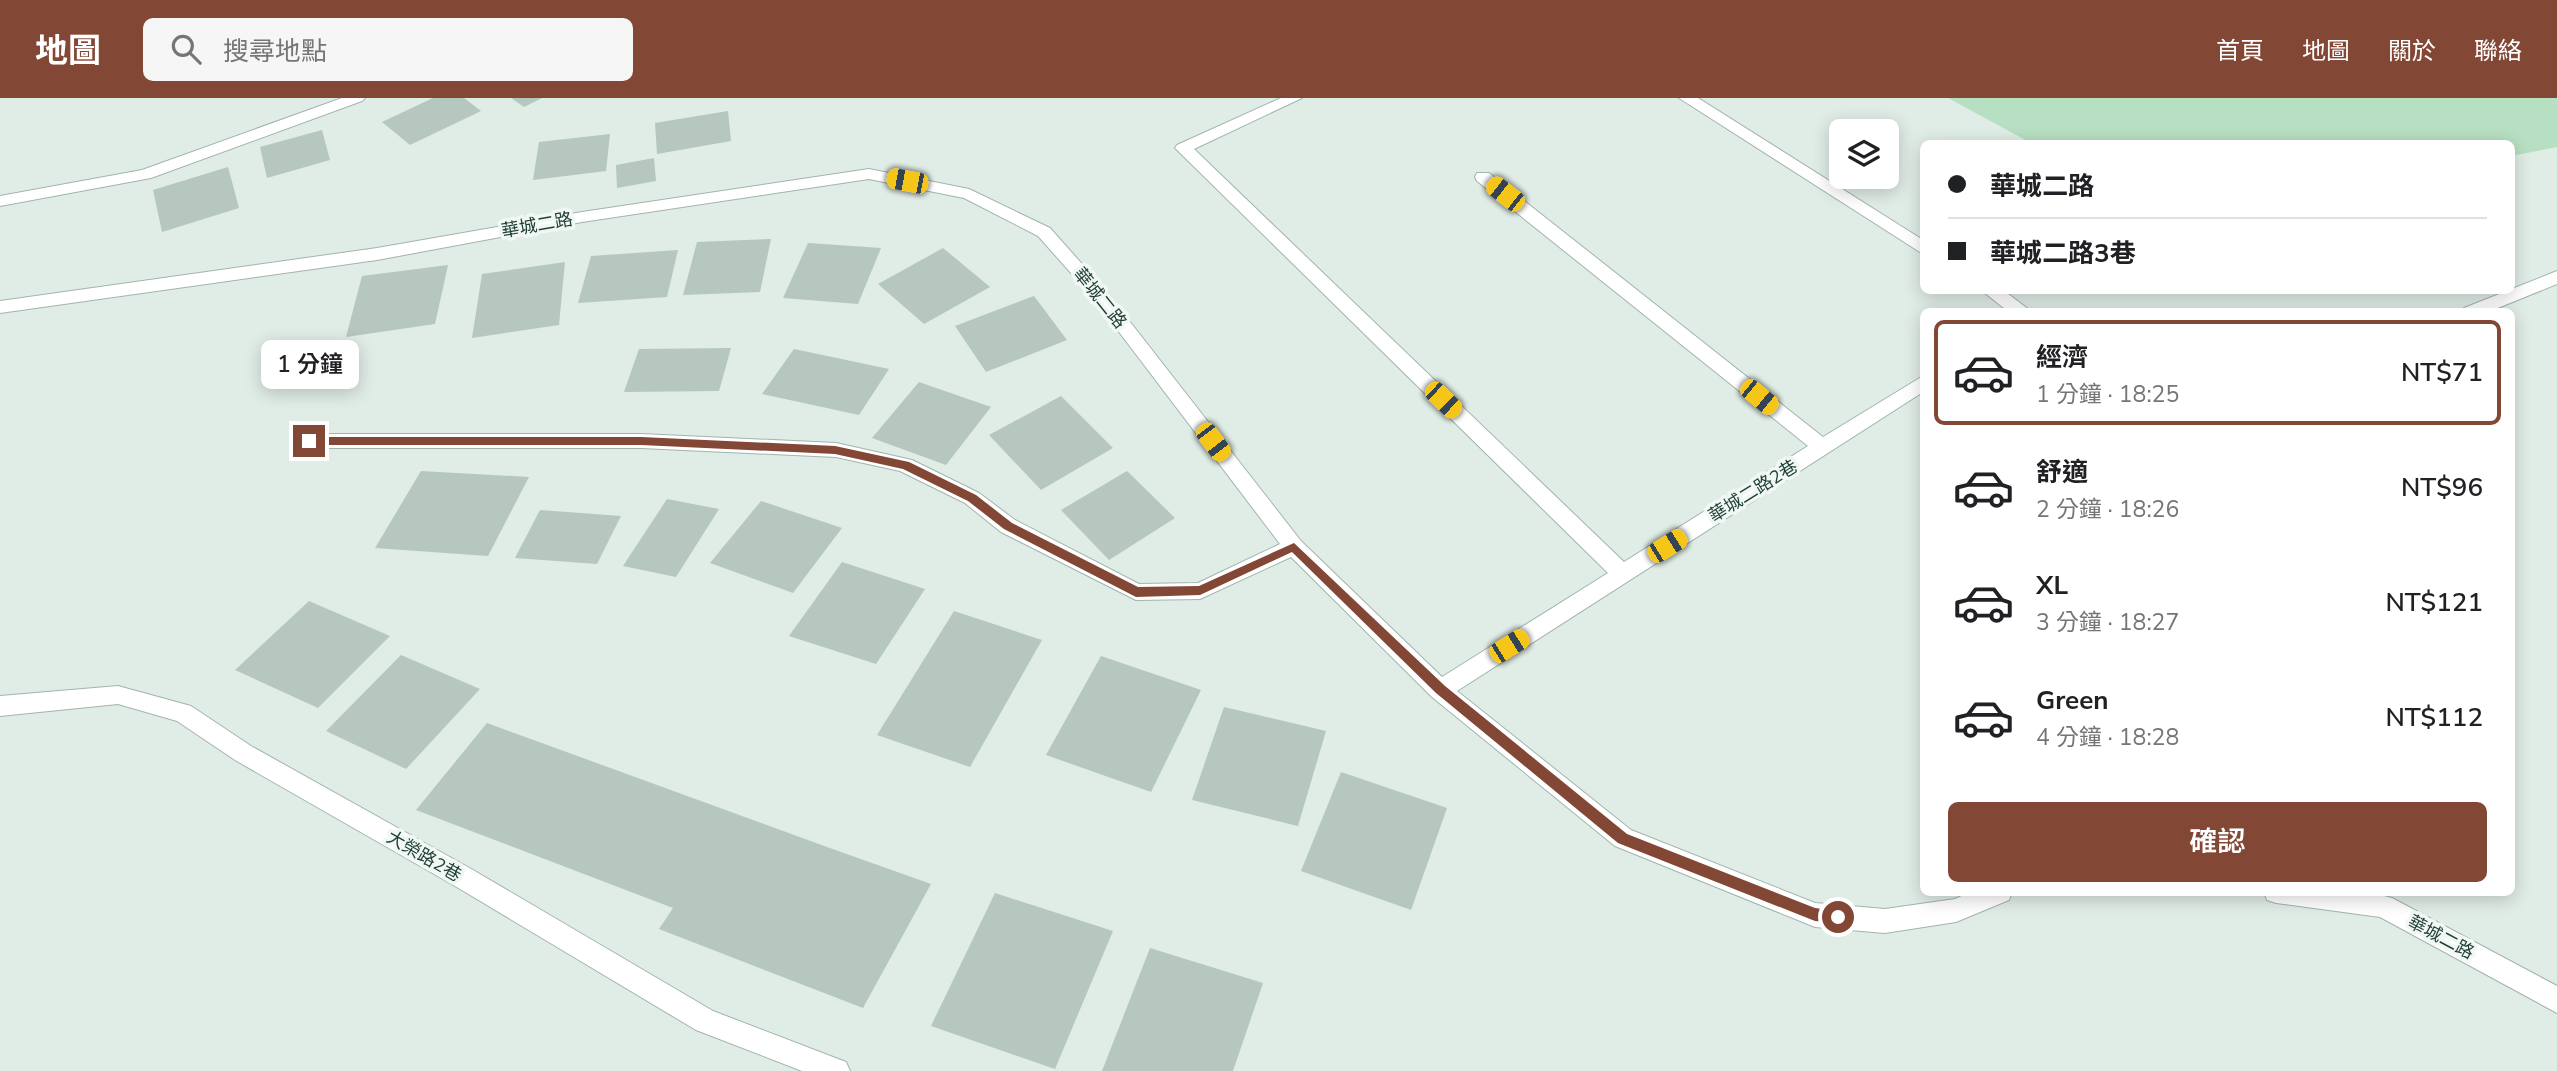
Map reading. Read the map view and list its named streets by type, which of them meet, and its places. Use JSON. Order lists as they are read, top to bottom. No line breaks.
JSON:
{"streets":{"lane":["華城二路","華城二路2巷","大榮路2巷"]},"crossings":[["華城二路","華城二路2巷"]],"page":{"header":"地圖","search":"搜尋地點","nav":["首頁","地圖","關於","聯絡"],"banner":["華城二路","華城二路3巷"],"list":[{"name":"經濟","note":"1 分鐘 · 18:25","value":"NT$71"},{"name":"舒適","note":"2 分鐘 · 18:26","value":"NT$96"},{"name":"XL","note":"3 分鐘 · 18:27","value":"NT$121"},{"name":"Green","note":"4 分鐘 · 18:28","value":"NT$112"}],"bubble":"1 分鐘","buttons":"確認"}}
